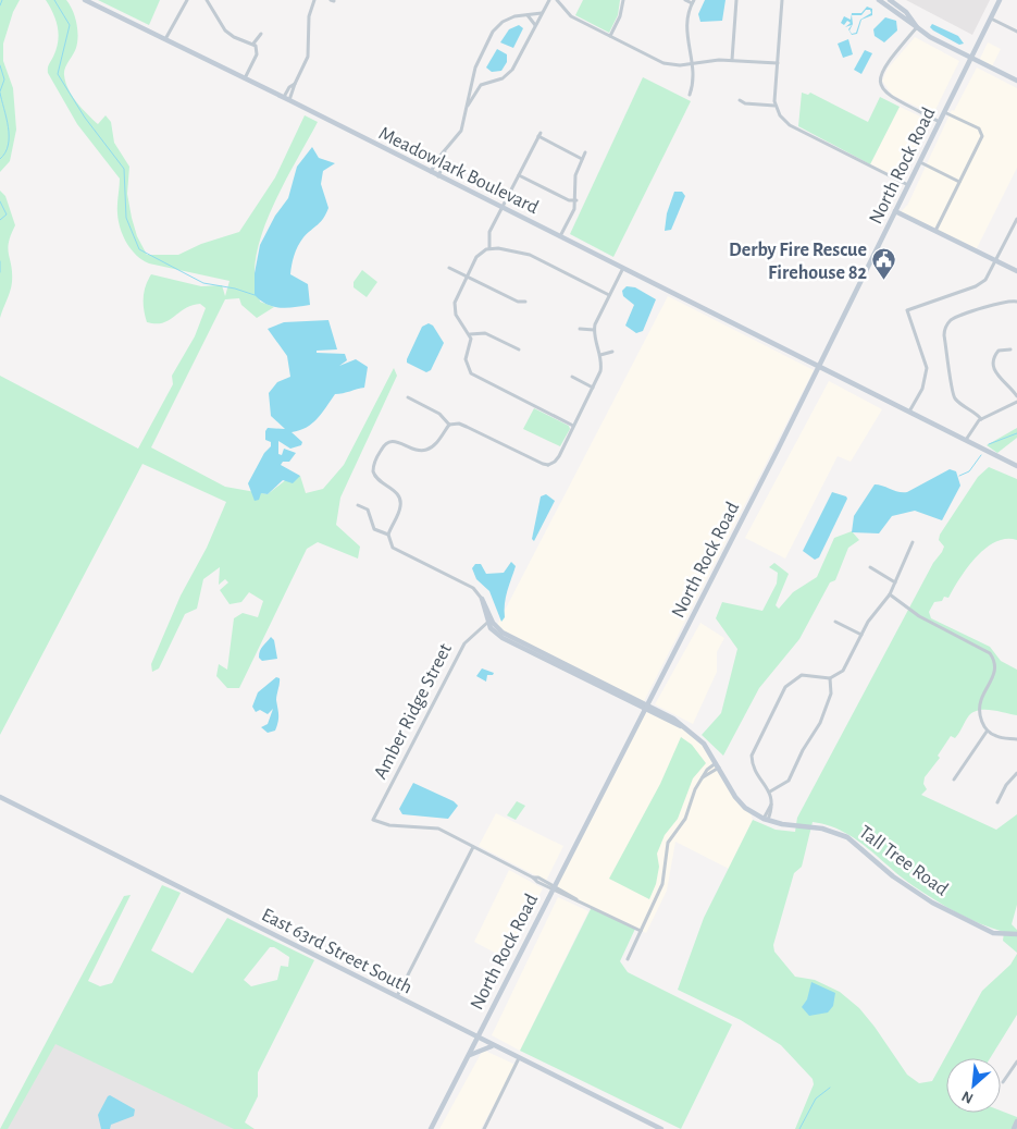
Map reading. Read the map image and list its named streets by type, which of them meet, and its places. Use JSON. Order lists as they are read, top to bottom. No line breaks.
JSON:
{"streets":{"main road":["North Rock Road","Meadowlark Boulevard","Tall Tree Road","East 63rd Street South"],"street":["Amber Ridge Street"]},"crossings":[["North Rock Road","Meadowlark Boulevard"],["North Rock Road","Tall Tree Road"],["North Rock Road","East 63rd Street South"],["Amber Ridge Street","Tall Tree Road"]],"places":{"public building":["Derby Fire Rescue Firehouse 82"]},"north":"bottom left"}
